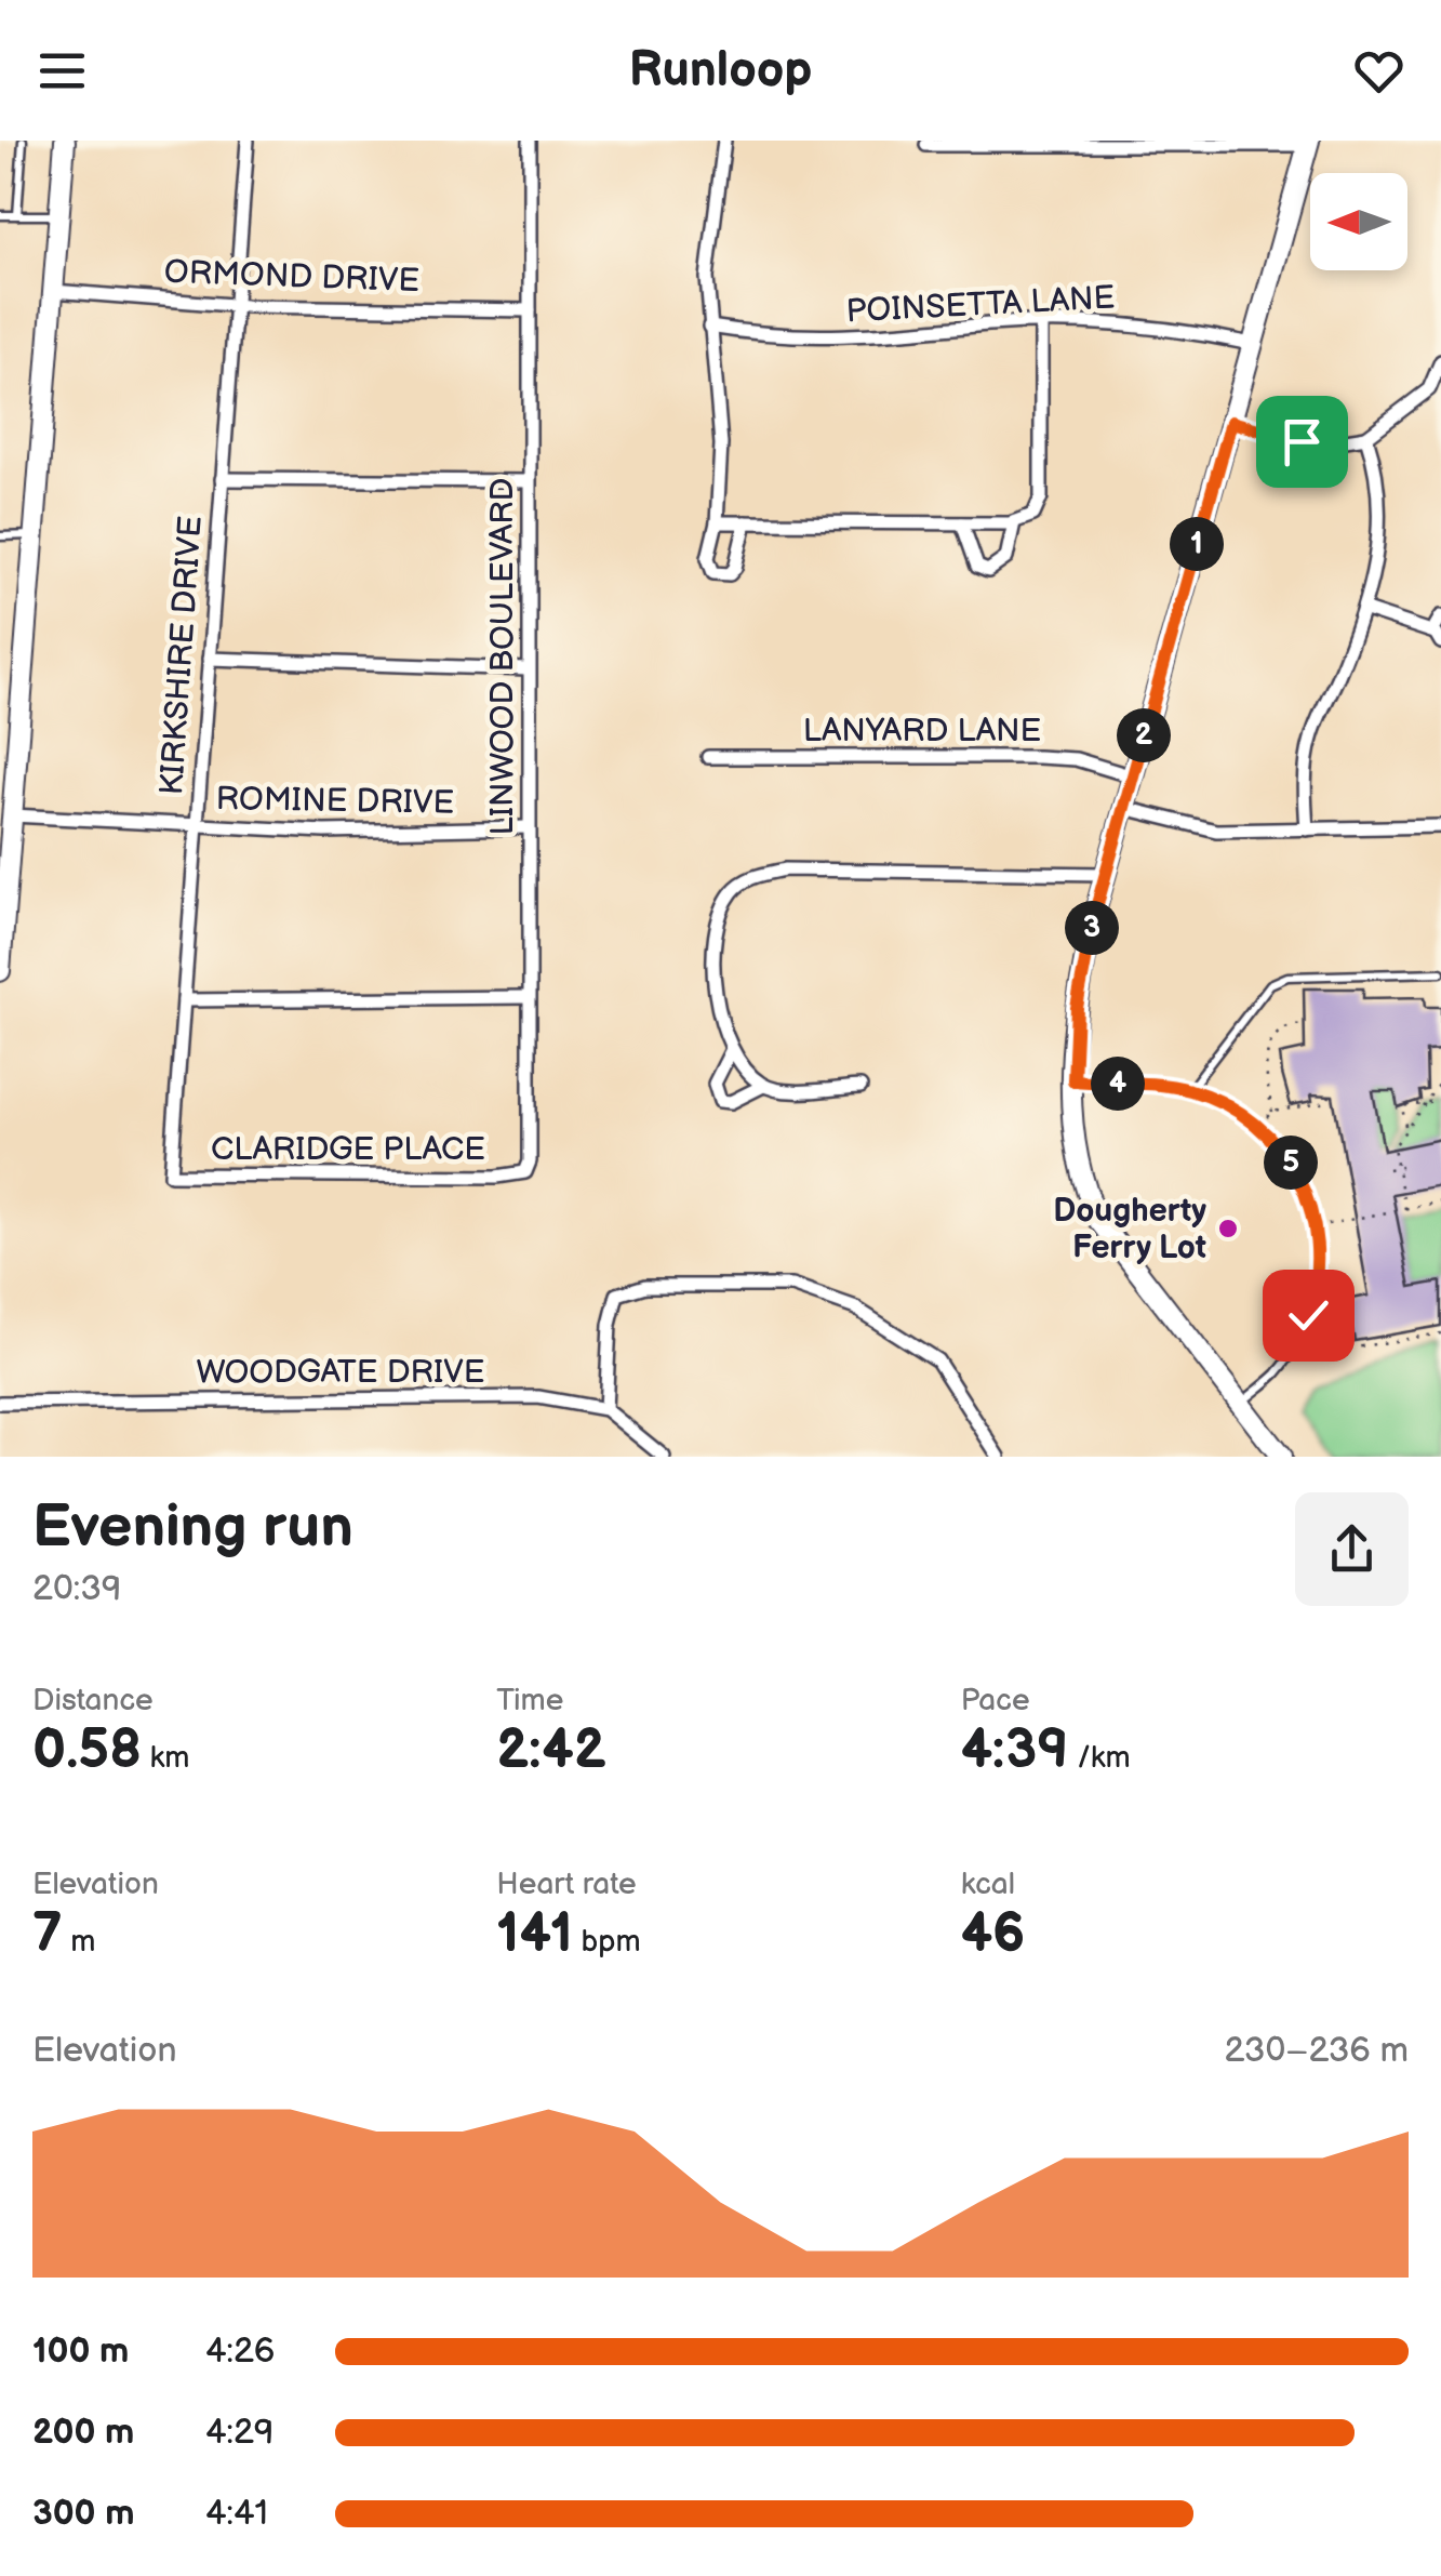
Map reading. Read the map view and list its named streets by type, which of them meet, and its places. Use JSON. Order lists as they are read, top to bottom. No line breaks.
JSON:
{"streets":{"street":["ORMOND DRIVE","POINSETTA LANE","KIRKSHIRE DRIVE","LINWOOD BOULEVARD","LANYARD LANE","ROMINE DRIVE","CLARIDGE PLACE","WOODGATE DRIVE"]},"crossings":[["ORMOND DRIVE","KIRKSHIRE DRIVE"],["ORMOND DRIVE","LINWOOD BOULEVARD"],["KIRKSHIRE DRIVE","ROMINE DRIVE"],["KIRKSHIRE DRIVE","CLARIDGE PLACE"],["LINWOOD BOULEVARD","ROMINE DRIVE"],["LINWOOD BOULEVARD","CLARIDGE PLACE"]],"places":["Dougherty Ferry Lot"],"north":"left","page":{"header":"Runloop","pins":["1","2","3","4","5"],"heading":["Evening run","20:39"],"stats":[["Distance","0.58 km"],["Time","2:42"],["Pace","4:39 /km"],["Elevation","7 m"],["Heart rate","141 bpm"],["kcal","46"]],"chart":["Elevation","230–236 m"],"list":[{"name":"100 m","note":"4:26"},{"name":"200 m","note":"4:29"},{"name":"300 m","note":"4:41"}]}}
